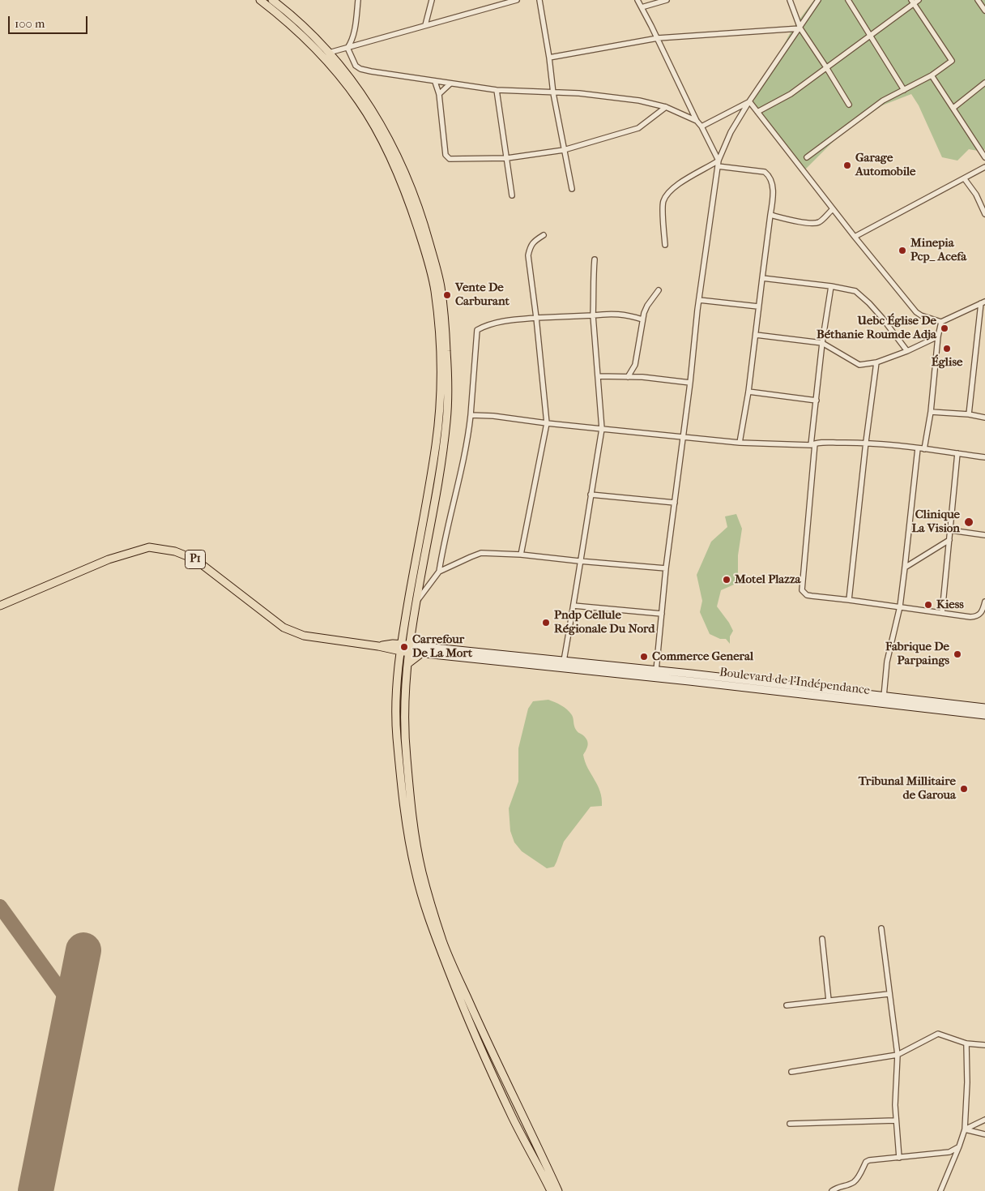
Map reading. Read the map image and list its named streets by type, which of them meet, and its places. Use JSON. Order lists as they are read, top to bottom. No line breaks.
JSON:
{"streets":{"main road":["P1","Boulevard de l'Indépendance"]},"places":["Garage Automobile","Minepia Pcp_ Acefa","Vente De Carburant","Uebc Église De Béthanie Roumde Adja","Église","Clinique La Vision","Motel Plazza","Kiess","Pndp Cellule Régionale Du Nord","Carrefour De La Mort","Fabrique De Parpaings","Commerce General","Tribunal Millitaire de Garoua"],"scale_bar":"100 m"}
